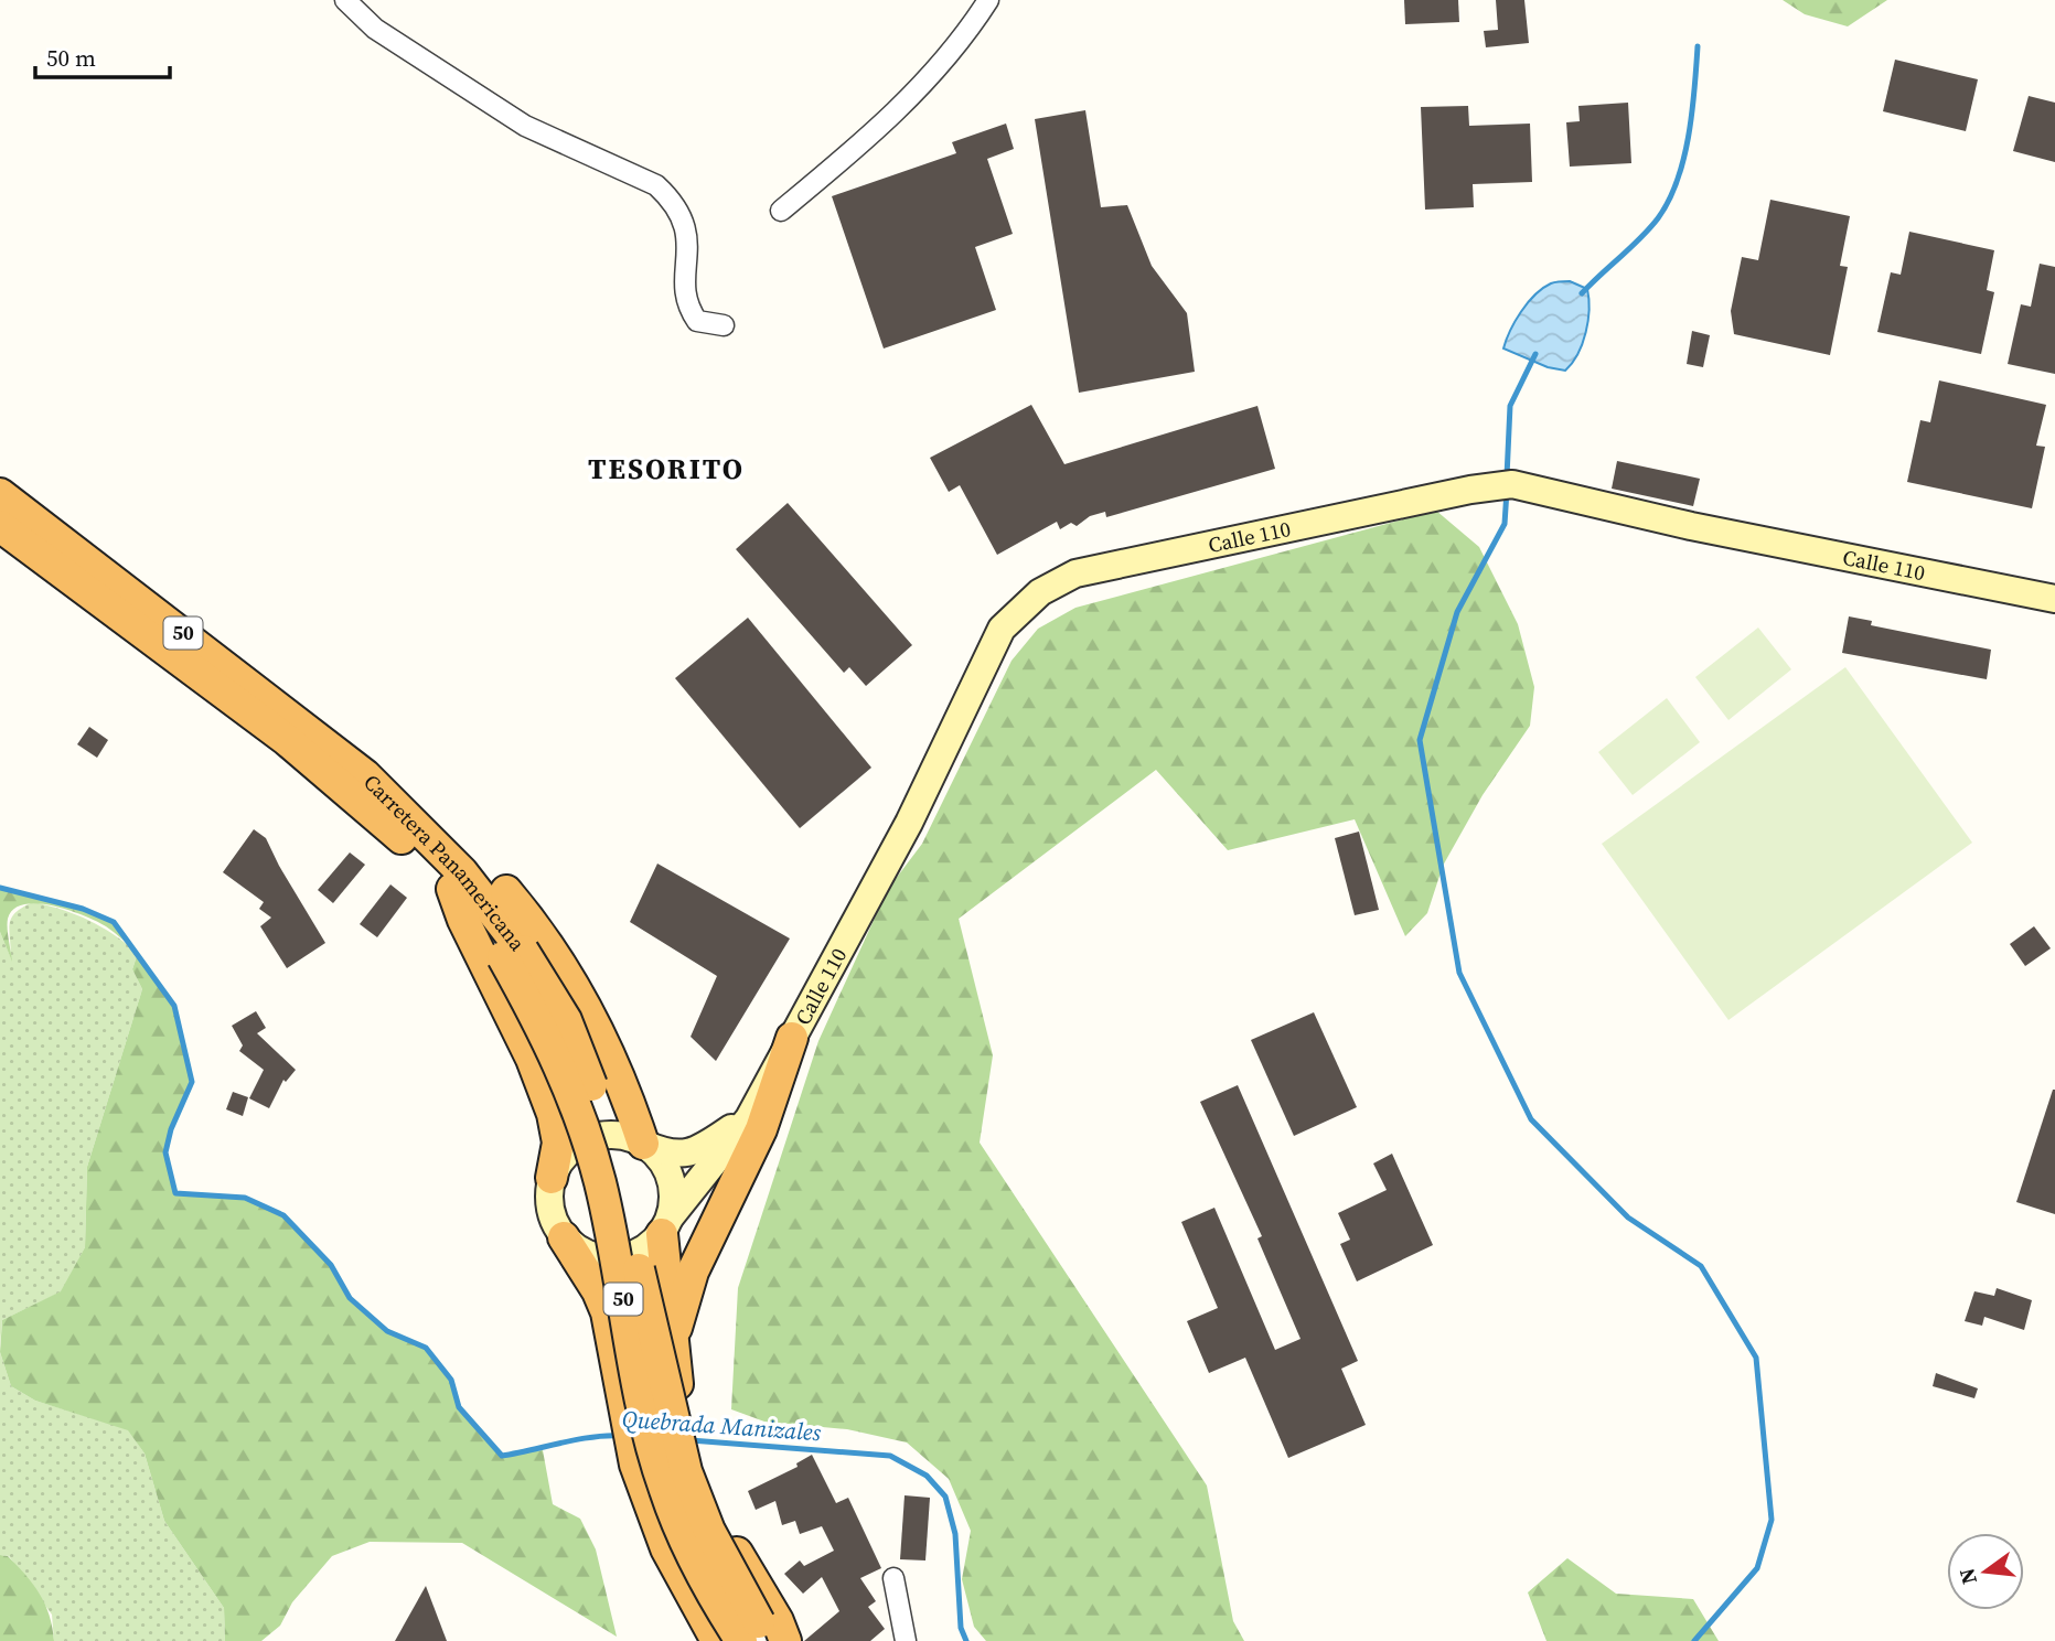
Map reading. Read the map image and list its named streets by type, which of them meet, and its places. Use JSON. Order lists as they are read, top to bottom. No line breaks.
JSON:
{"streets":{"highway":["50","Carretera Panamericana"],"main road":["Calle 110"]},"districts":["TESORITO"],"water":["Quebrada Manizales"],"scale_bar":"50 m","north":"left"}
